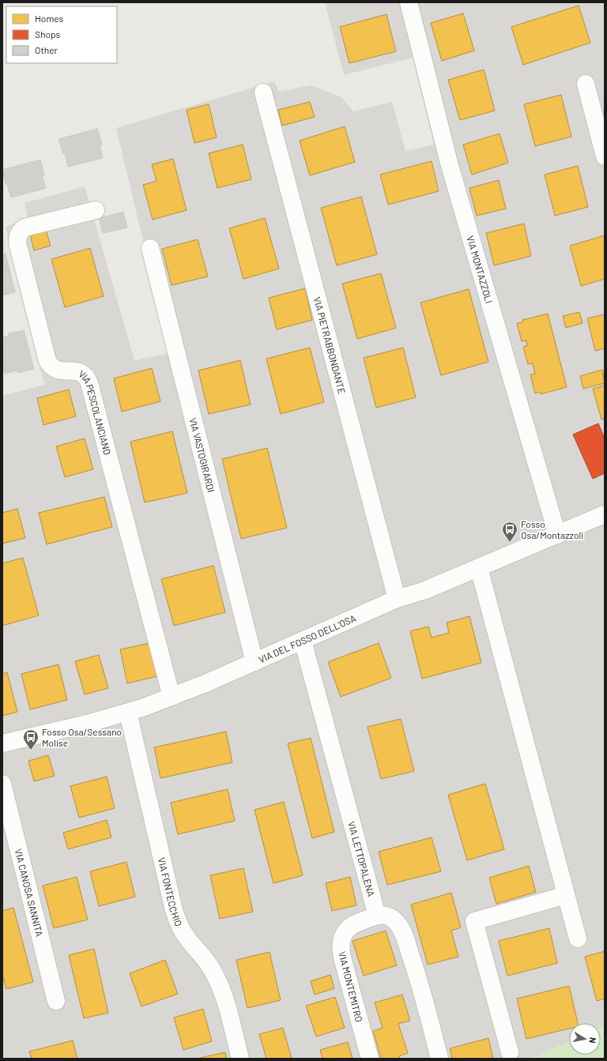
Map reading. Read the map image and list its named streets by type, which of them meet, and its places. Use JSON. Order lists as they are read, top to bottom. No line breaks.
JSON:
{"streets":{"street":["VIA MONTAZZOLI","VIA PIETRABBONDANTE","VIA PESCOLANCIANO","VIA VASTOGIRARDI","VIA DEL FOSSO DELL'OSA","VIA LETTOPALENA","VIA FONTECCHIO","VIA CANOSA SANNITA","VIA MONTEMITRO"]},"crossings":[["VIA MONTAZZOLI","VIA DEL FOSSO DELL'OSA"],["VIA PIETRABBONDANTE","VIA DEL FOSSO DELL'OSA"],["VIA PESCOLANCIANO","VIA DEL FOSSO DELL'OSA"],["VIA VASTOGIRARDI","VIA DEL FOSSO DELL'OSA"],["VIA DEL FOSSO DELL'OSA","VIA LETTOPALENA"],["VIA DEL FOSSO DELL'OSA","VIA FONTECCHIO"],["VIA LETTOPALENA","VIA MONTEMITRO"]],"places":{"bus stop":["Fosso Osa/Montazzoli","Fosso Osa/Sessano Molise"]},"legend":["Homes","Shops","Other"],"north":"right"}
